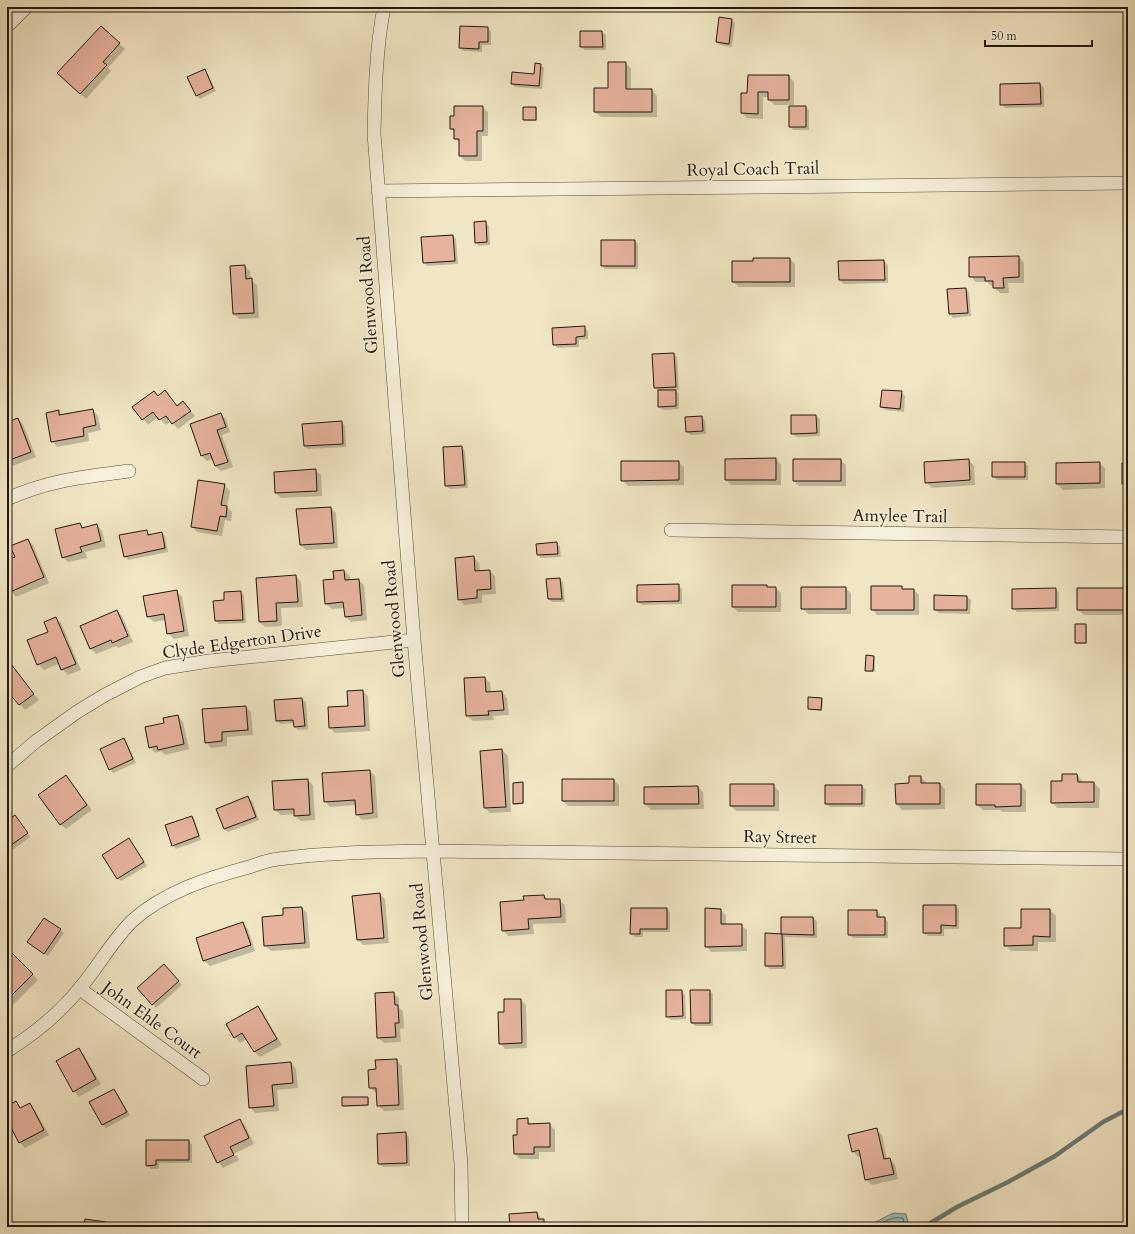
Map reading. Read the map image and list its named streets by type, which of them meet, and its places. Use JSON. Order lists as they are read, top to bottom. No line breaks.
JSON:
{"streets":{"street":["Royal Coach Trail","Glenwood Road","Amylee Trail","Clyde Edgerton Drive","Ray Street","John Ehle Court"]},"crossings":[["Royal Coach Trail","Glenwood Road"],["Glenwood Road","Clyde Edgerton Drive"],["Glenwood Road","Ray Street"],["Ray Street","John Ehle Court"]],"scale_bar":"50 m"}
